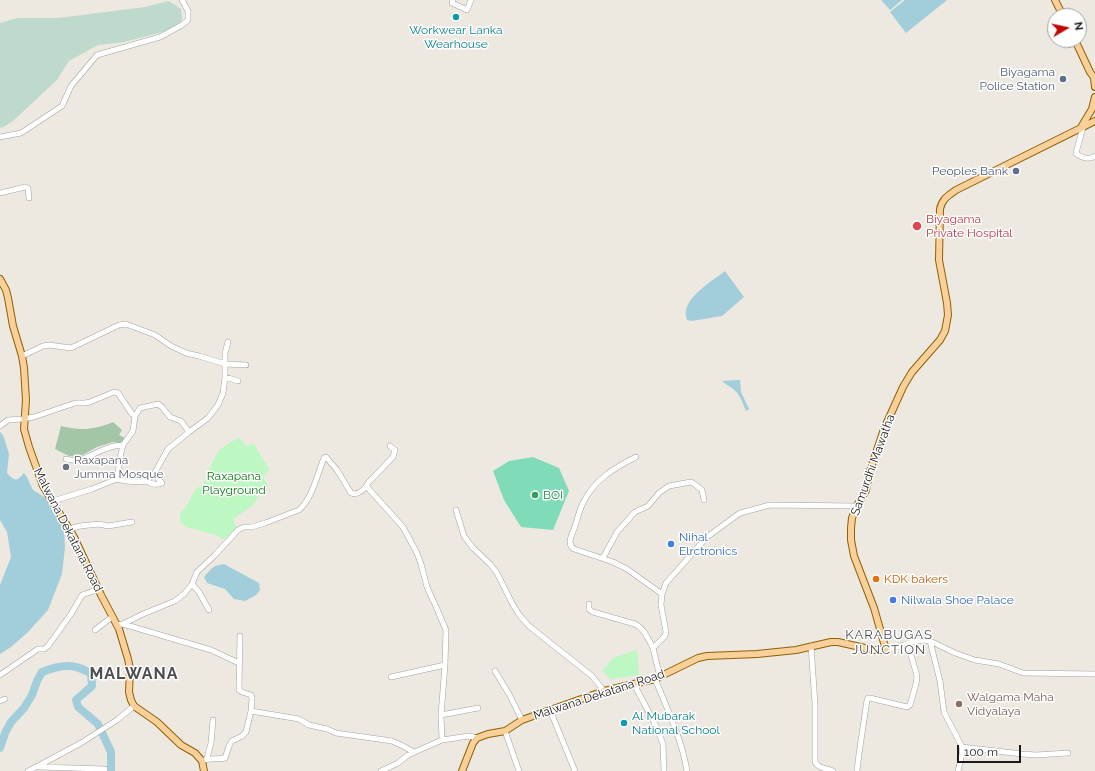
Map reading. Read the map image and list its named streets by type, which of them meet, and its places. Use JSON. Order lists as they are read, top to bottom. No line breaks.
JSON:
{"streets":{"main road":["Samurdhi Mawatha","Malwana Dekatana Road"]},"crossings":[["Samurdhi Mawatha","Malwana Dekatana Road"]],"districts":["KARABUGAS JUNCTION","MALWANA"],"parks":["Raxapana Playground"],"places":["Workwear Lanka Wearhouse","Biyagama Police Station","Peoples Bank","Biyagama Private Hospital","Raxapana Jumma Mosque","BOI","Nihal Elrctronics","KDK bakers","Nilwala Shoe Palace","Walgama Maha Vidyalaya","Al Mubarak National School"],"scale_bar":"100 m","north":"right"}
